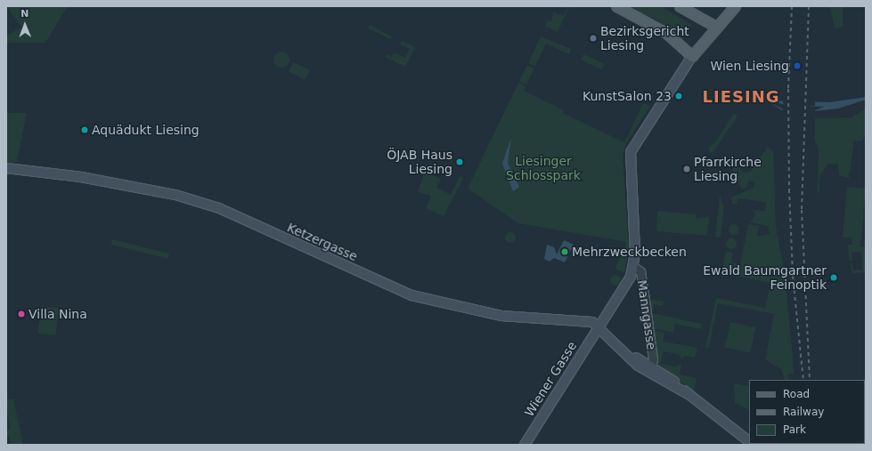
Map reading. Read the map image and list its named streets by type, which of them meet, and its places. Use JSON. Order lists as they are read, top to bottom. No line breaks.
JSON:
{"streets":{"main road":["Ketzergasse","Wiener Gasse"],"street":["Manngasse"]},"crossings":[["Ketzergasse","Manngasse"],["Ketzergasse","Wiener Gasse"],["Manngasse","Wiener Gasse"]],"districts":["LIESING"],"parks":["Liesinger Schlosspark"],"places":["Bezirksgericht Liesing","Wien Liesing","KunstSalon 23","Aquädukt Liesing","ÖJAB Haus Liesing","Pfarrkirche Liesing","Mehrzweckbecken","Ewald Baumgartner Feinoptik","Villa Nina"],"legend":["Road","Railway","Park"],"north":"top"}
